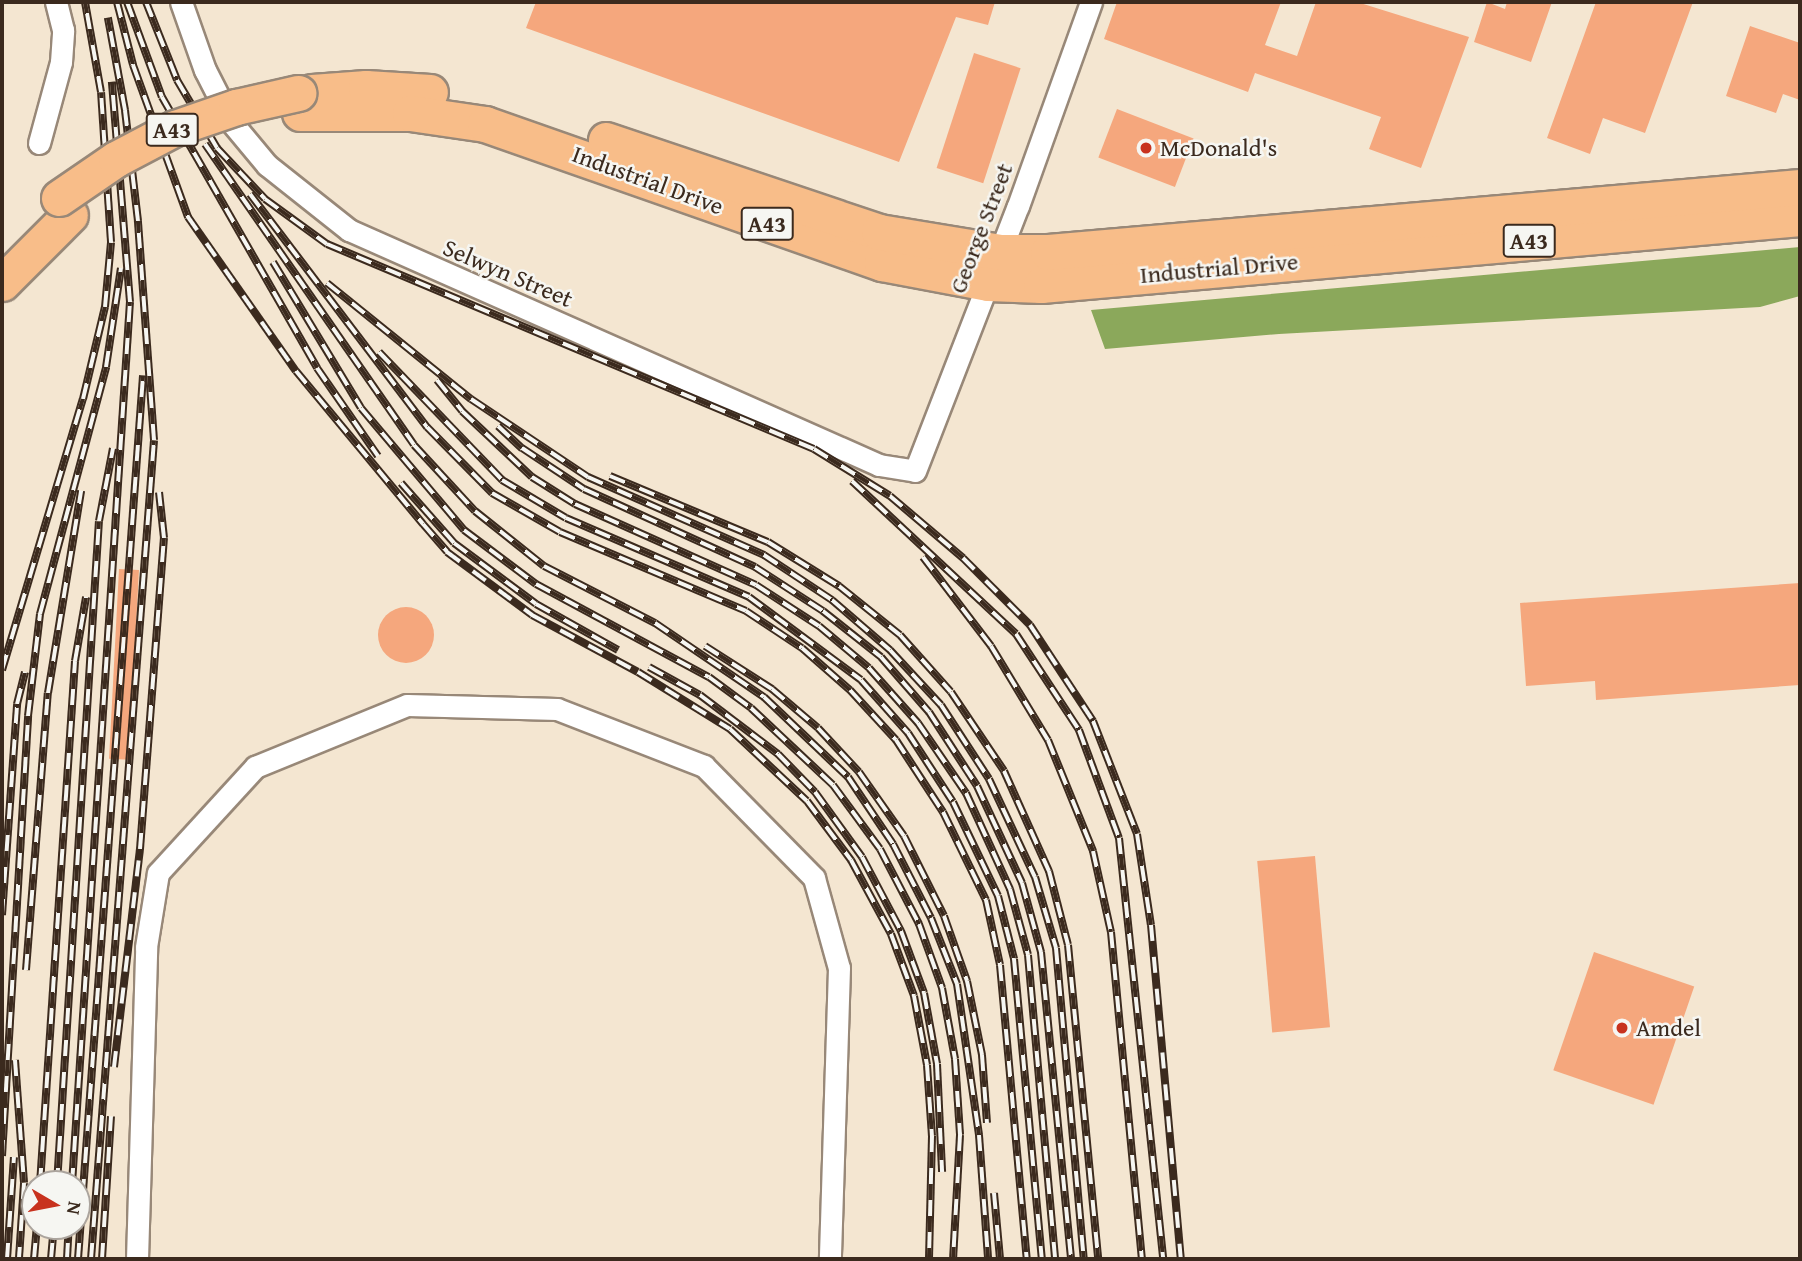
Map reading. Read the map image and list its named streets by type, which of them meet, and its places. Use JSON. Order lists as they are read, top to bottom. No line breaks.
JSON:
{"streets":{"highway":["A43","Industrial Drive"],"street":["George Street","Selwyn Street"]},"crossings":[["Industrial Drive","George Street"],["George Street","Selwyn Street"]],"places":["McDonald's","Amdel"],"north":"right"}
